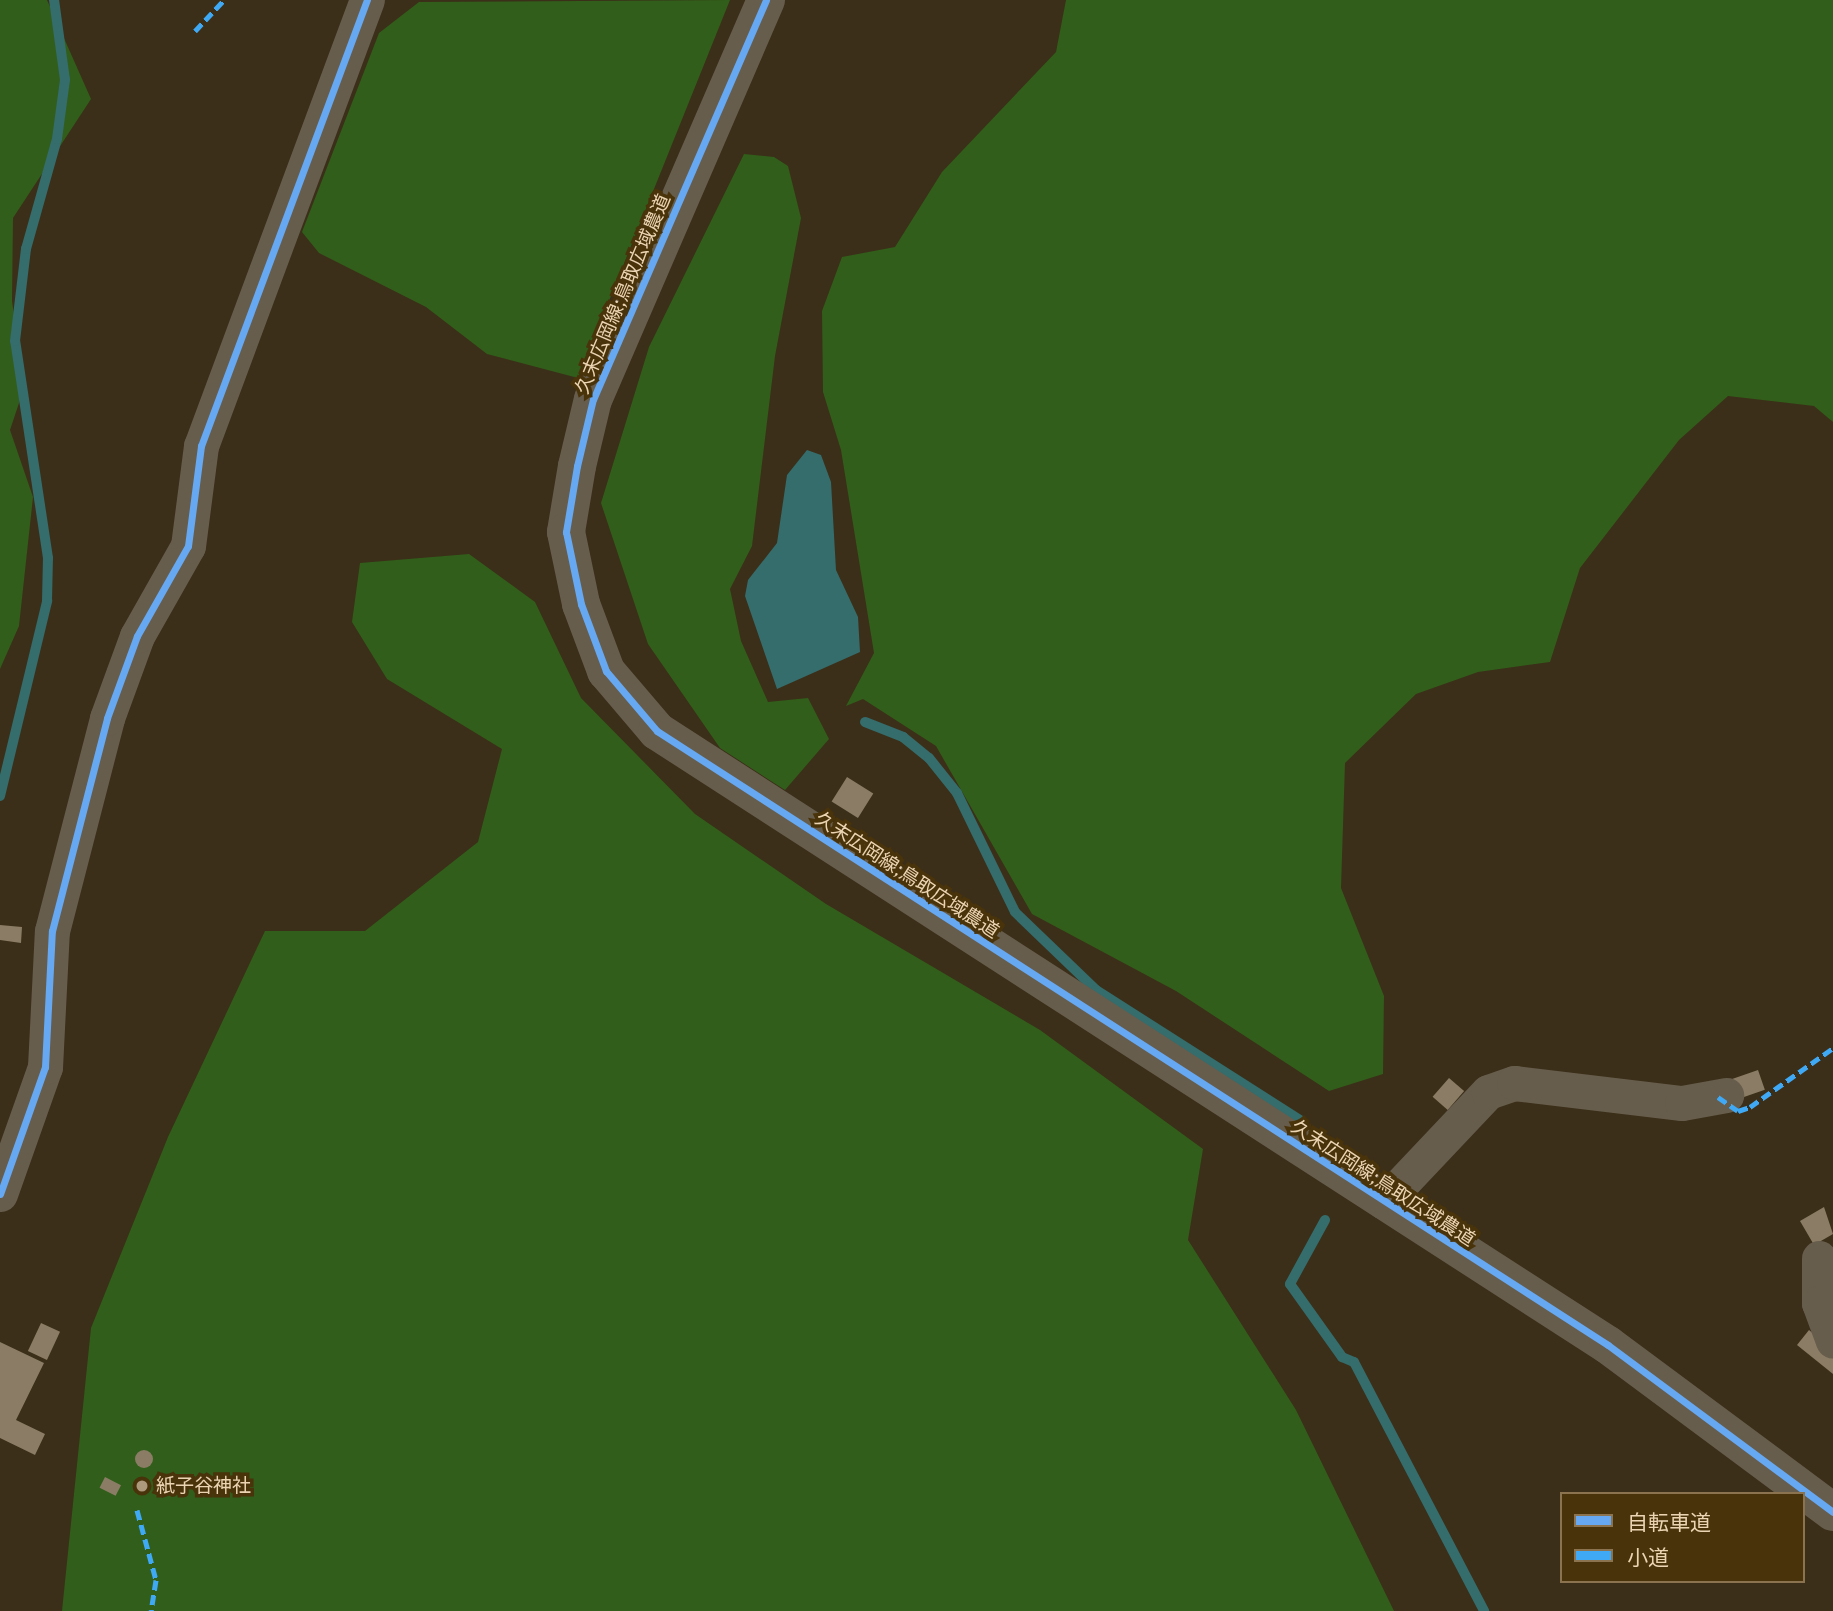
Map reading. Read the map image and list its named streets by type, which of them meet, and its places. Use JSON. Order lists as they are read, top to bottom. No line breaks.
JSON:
{"streets":{"street":["久末広岡線;鳥取広域農道"]},"places":["紙子谷神社"],"legend":["自転車道","小道"]}
